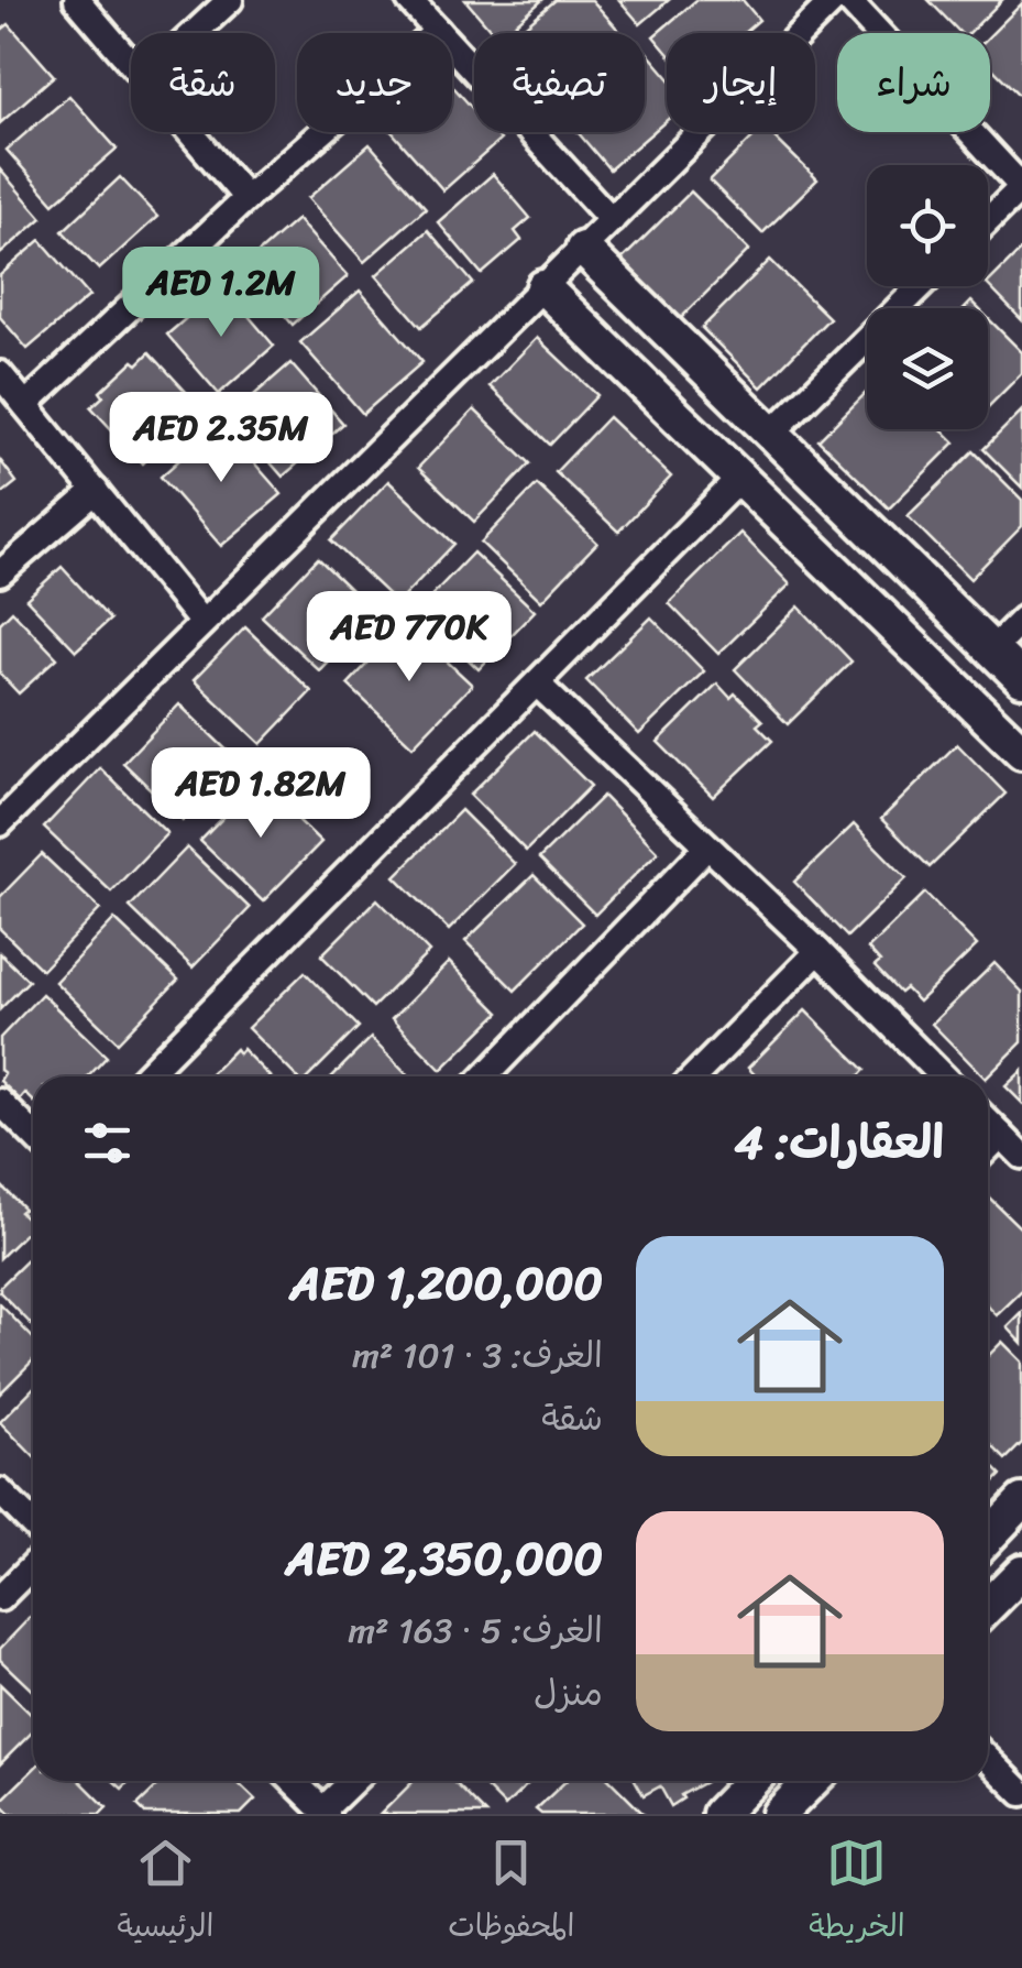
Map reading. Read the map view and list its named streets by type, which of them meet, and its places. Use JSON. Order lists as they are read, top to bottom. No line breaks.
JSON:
{"page":{"chip":["شراء","إيجار","تصفية","جديد","شقة"],"price":["AED 1.2M","AED 2.35M","AED 770K","AED 1.82M"],"heading":"العقارات: 4","list":[{"name":"AED 1,200,000","note":"الغرف: 3 · 101 m² · شقة"},{"name":"AED 2,350,000","note":"الغرف: 5 · 163 m² · منزل"}],"tabs":["الخريطة","المحفوظات","الرئيسية"]}}
